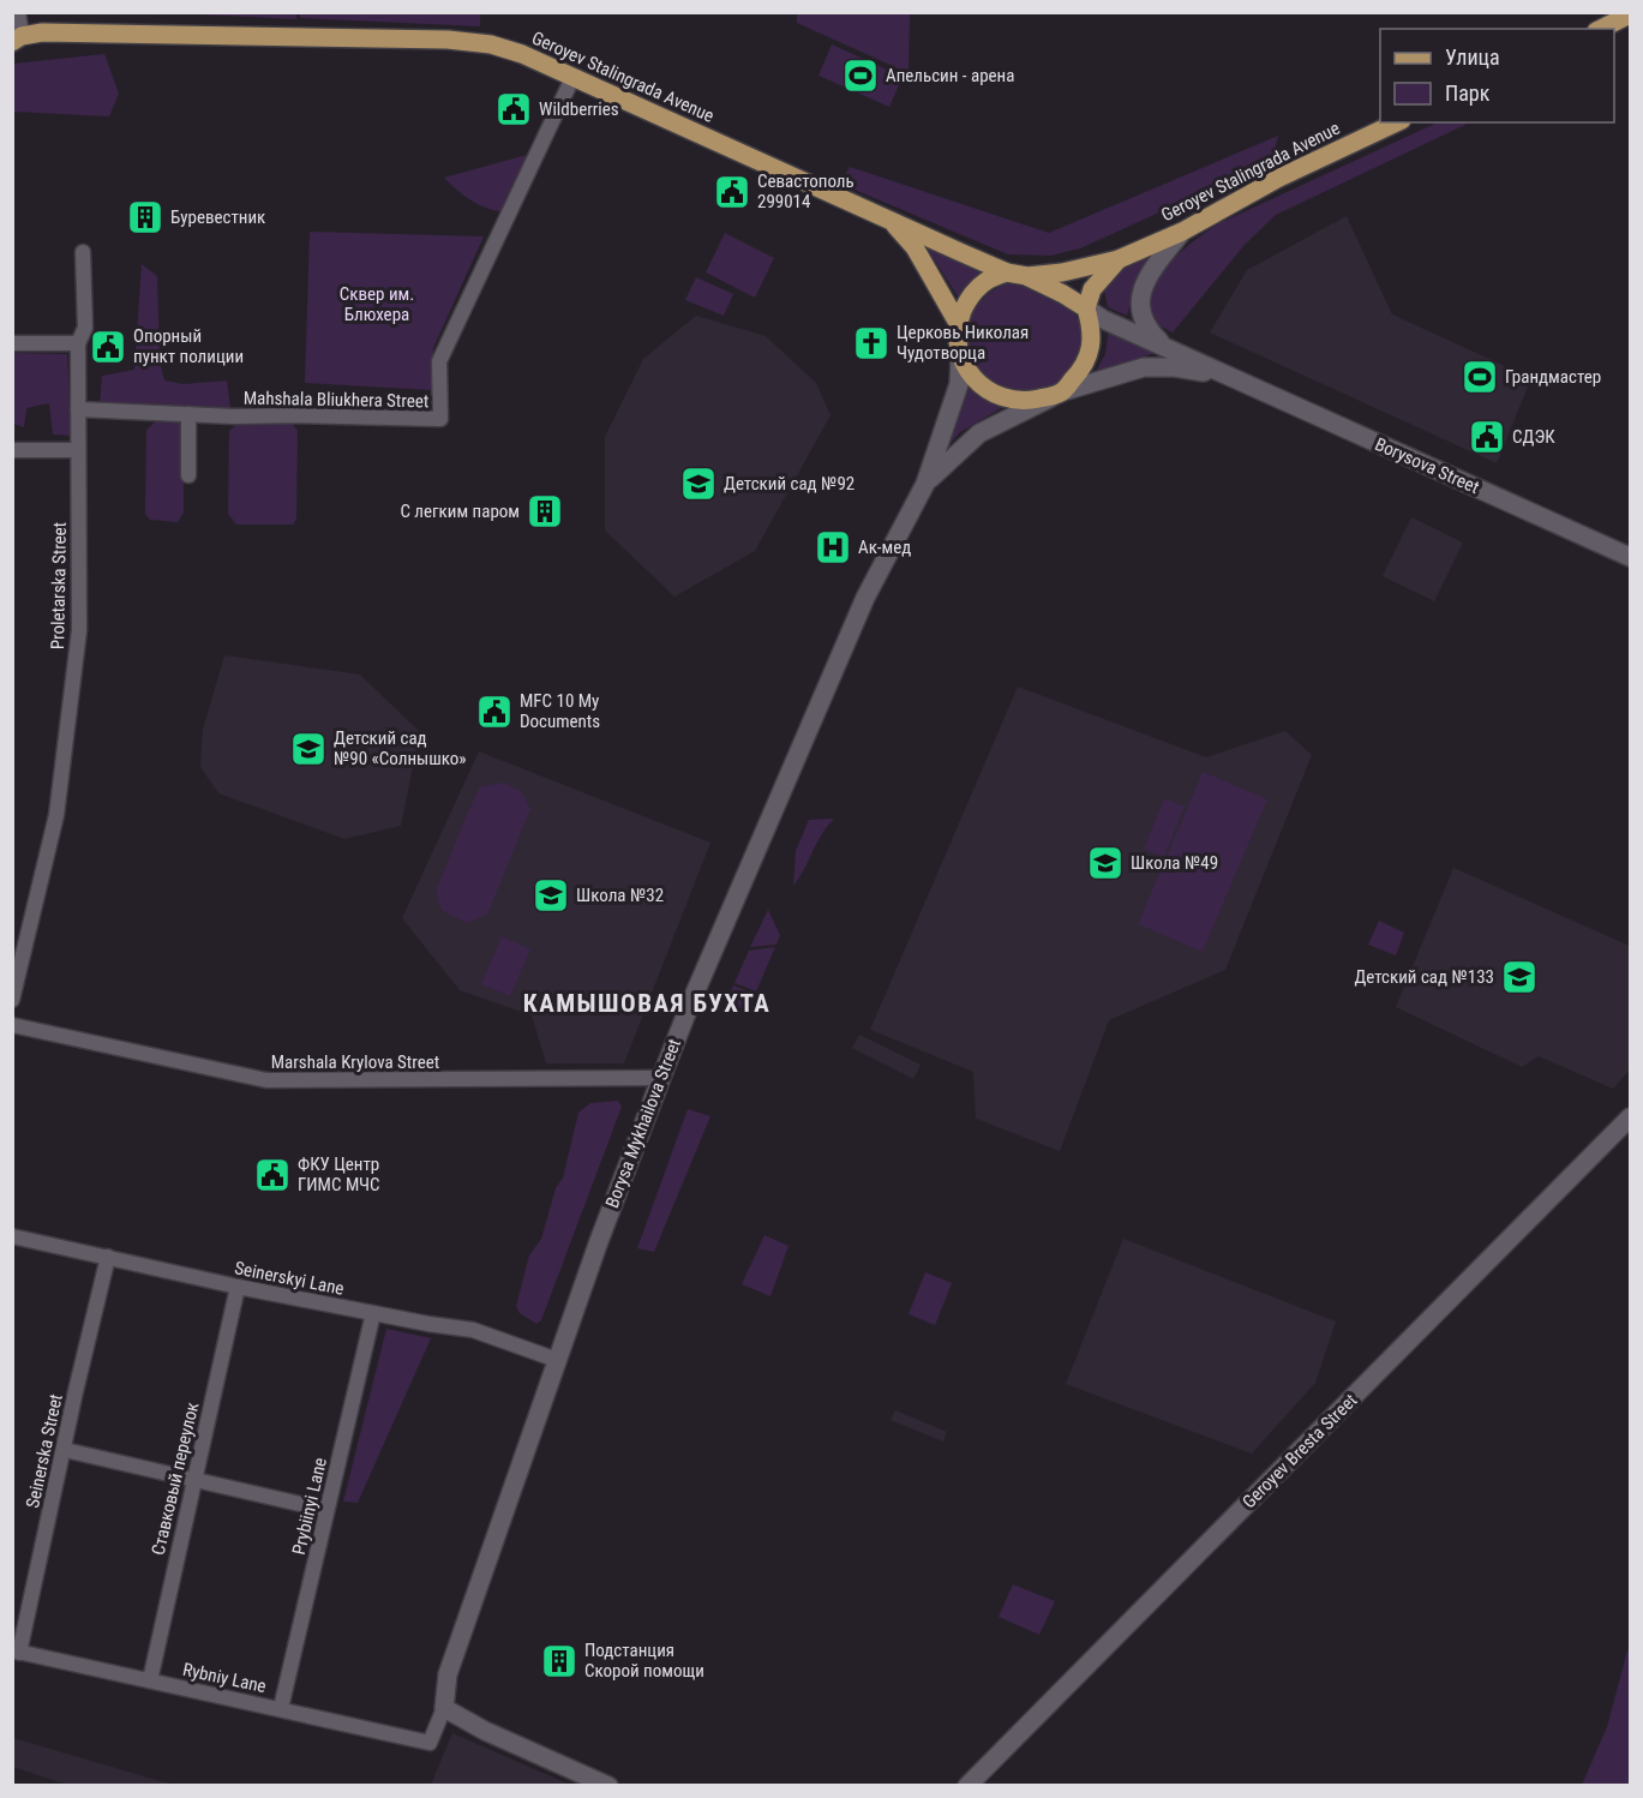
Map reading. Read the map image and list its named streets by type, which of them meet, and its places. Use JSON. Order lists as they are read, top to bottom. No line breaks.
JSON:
{"streets":{"main road":["Geroyev Stalingrada Avenue"],"street":["Mahshala Bliukhera Street","Borysova Street","Proletarska Street","Marshala Krylova Street","Borysa Mykhailova Street","Seinerskyi Lane","Seinerska Street","Geroyev Bresta Street","Ставковый переулок","Prybiinyi Lane","Rybniy Lane"]},"crossings":[["Geroyev Stalingrada Avenue","Mahshala Bliukhera Street"],["Geroyev Stalingrada Avenue","Borysova Street"],["Geroyev Stalingrada Avenue","Borysa Mykhailova Street"],["Mahshala Bliukhera Street","Proletarska Street"],["Borysova Street","Borysa Mykhailova Street"],["Marshala Krylova Street","Borysa Mykhailova Street"],["Borysa Mykhailova Street","Seinerskyi Lane"],["Borysa Mykhailova Street","Rybniy Lane"],["Seinerskyi Lane","Seinerska Street"],["Seinerskyi Lane","Ставковый переулок"],["Seinerskyi Lane","Prybiinyi Lane"],["Seinerska Street","Rybniy Lane"],["Ставковый переулок","Rybniy Lane"],["Prybiinyi Lane","Rybniy Lane"]],"districts":["КАМЫШОВАЯ БУХТА"],"parks":["Сквер им. Блюхера"],"places":{"sports":["Апельсин - арена","Грандмастер"],"public building":["Wildberries","Севастополь 299014","Опорный пункт полиции","СДЭК","MFC 10 My Documents","ФКУ Центр ГИМС МЧС"],"building":["Буревестник","С легким паром","Подстанция Скорой помощи"],"church":["Церковь Николая Чудотворца"],"school or university":["Детский сад №92","Детский сад №90 «Солнышко»","Школа №49","Школа №32","Детский сад №133"],"hospital":["Ак-мед"]},"legend":["Улица","Парк"]}
